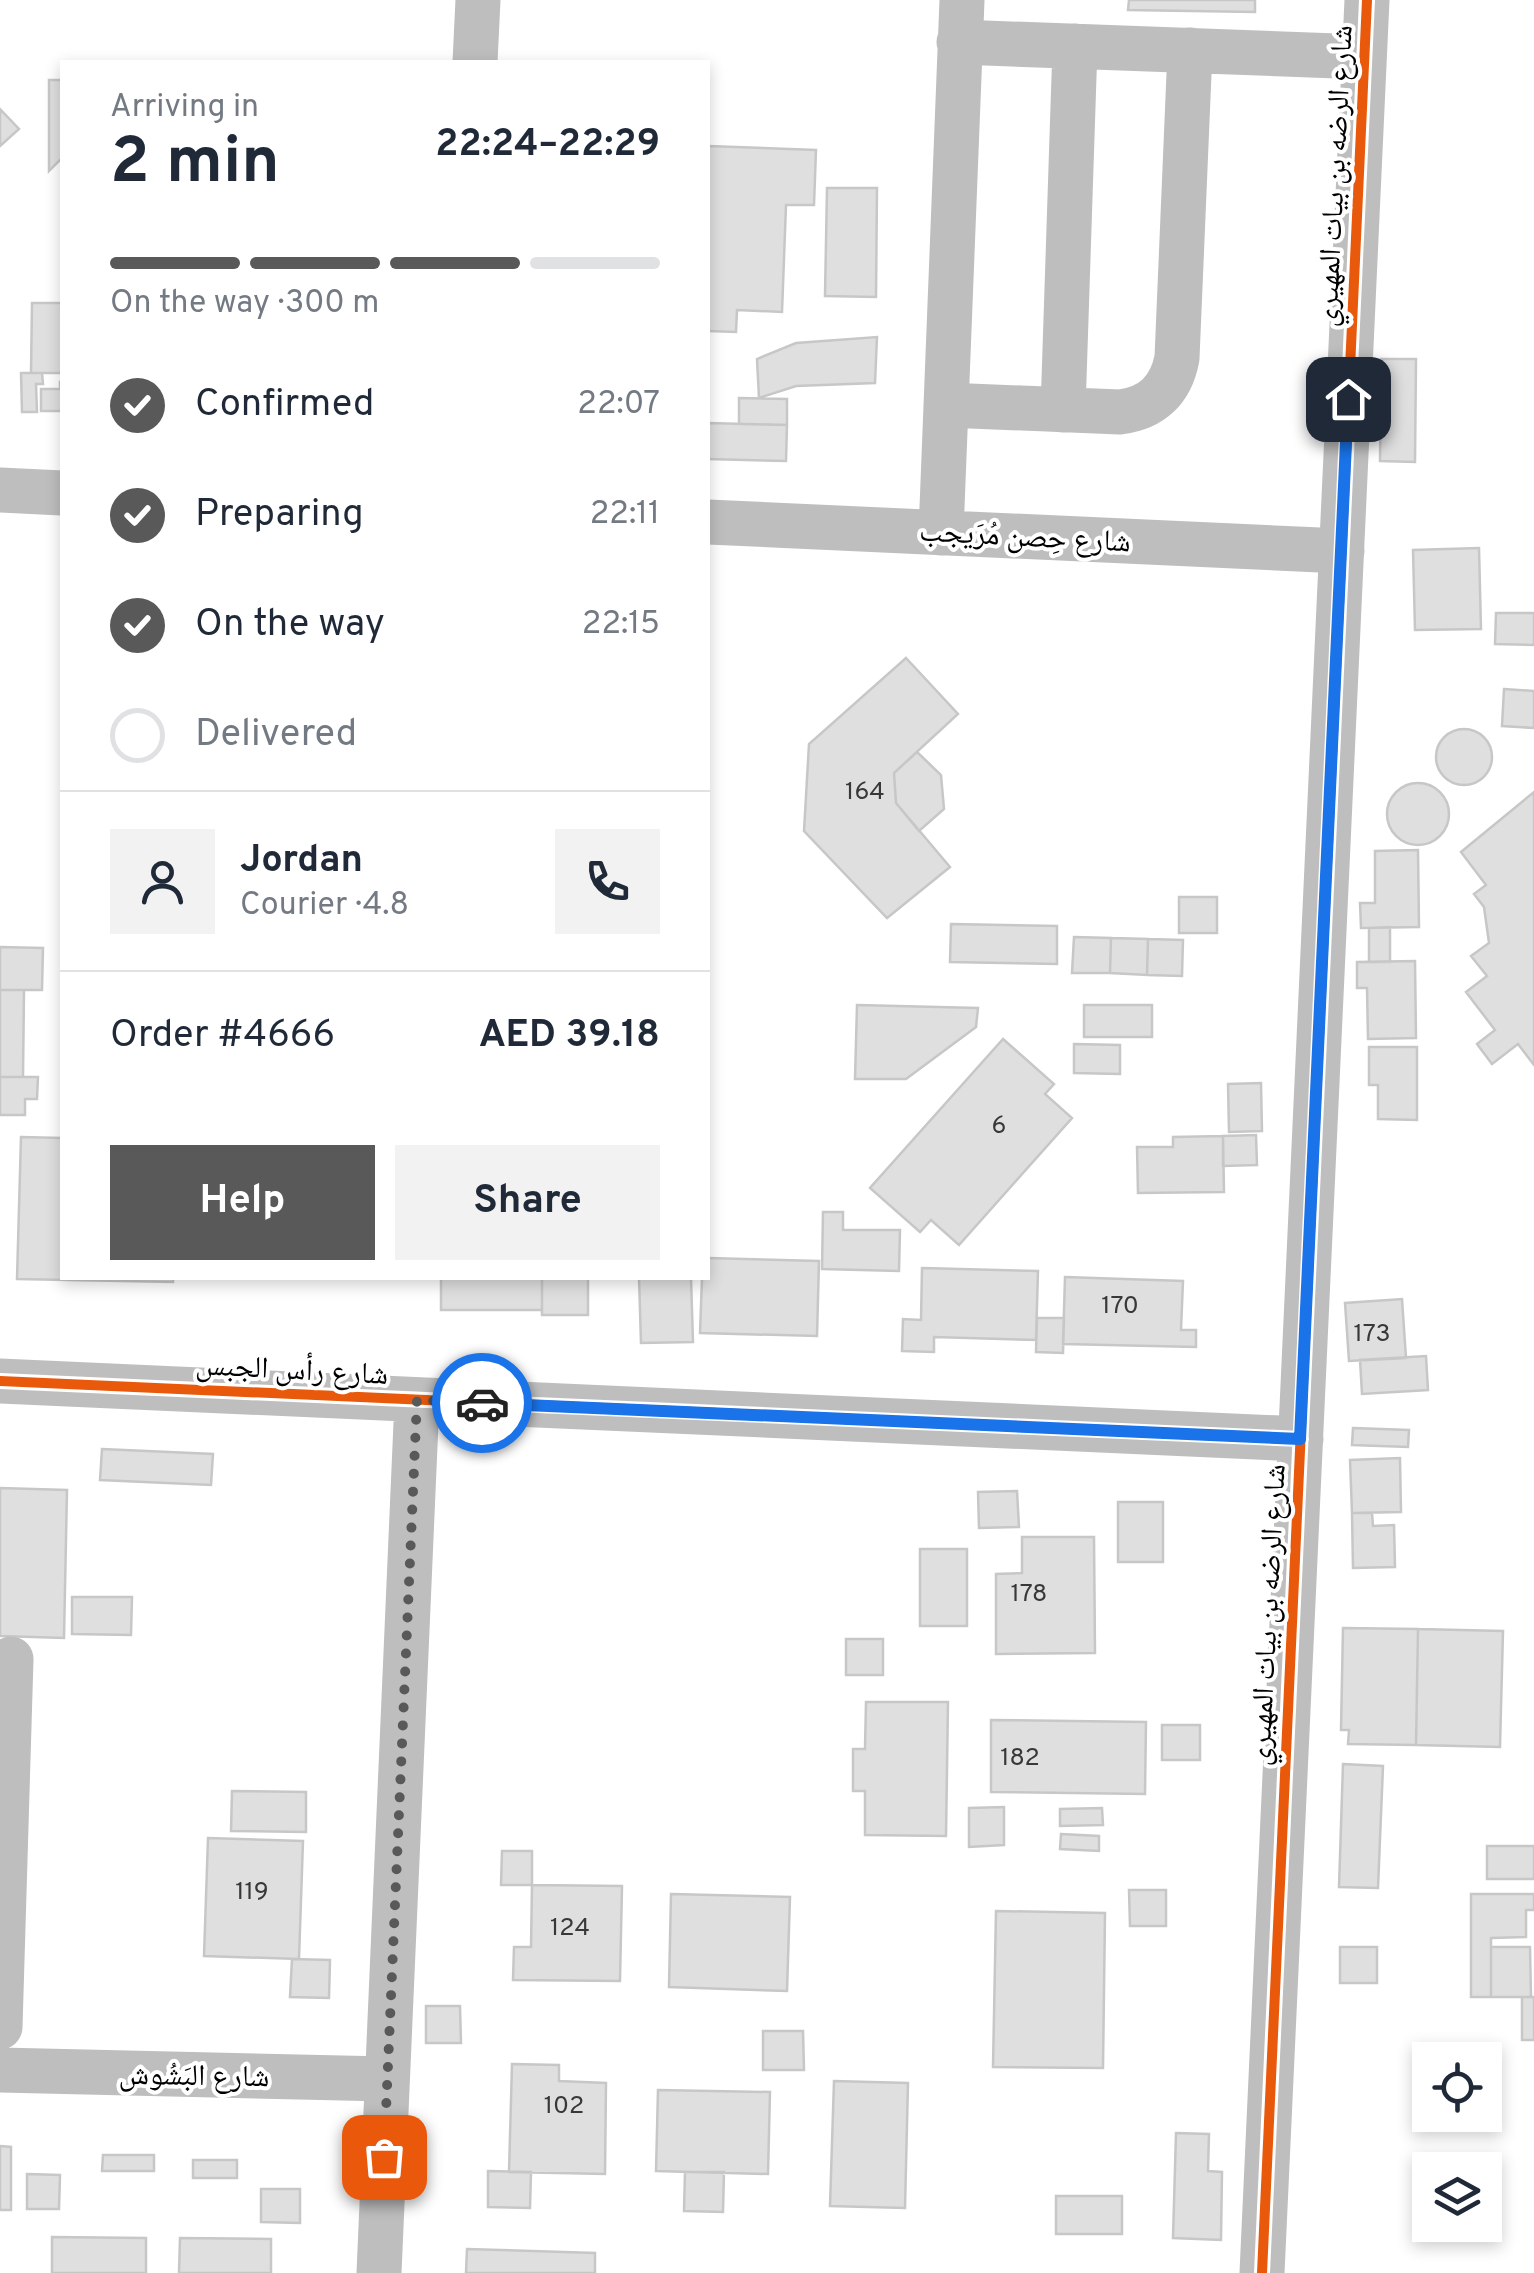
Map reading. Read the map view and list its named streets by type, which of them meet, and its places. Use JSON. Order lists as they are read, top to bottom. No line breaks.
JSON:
{"streets":{"street":["شارع الرضه بن بيات المهيري","شارع حِصن مُرَيجب","شارع رأس الجبس","شارع البَشُوش"]},"crossings":[["شارع الرضه بن بيات المهيري","شارع حِصن مُرَيجب"],["شارع الرضه بن بيات المهيري","شارع رأس الجبس"]],"house_numbers":["164","6","170","173","178","182","119","124","102"],"page":{"heading":["2 min","Arriving in","22:24–22:29"],"panel":["Jordan","Courier · 4.8","Order #4666","AED 39.18"],"bar":"On the way · 300 m","list":[["Confirmed","22:07"],["Preparing","22:11"],["On the way","22:15"],"Delivered"],"buttons":["Help","Share"]}}
